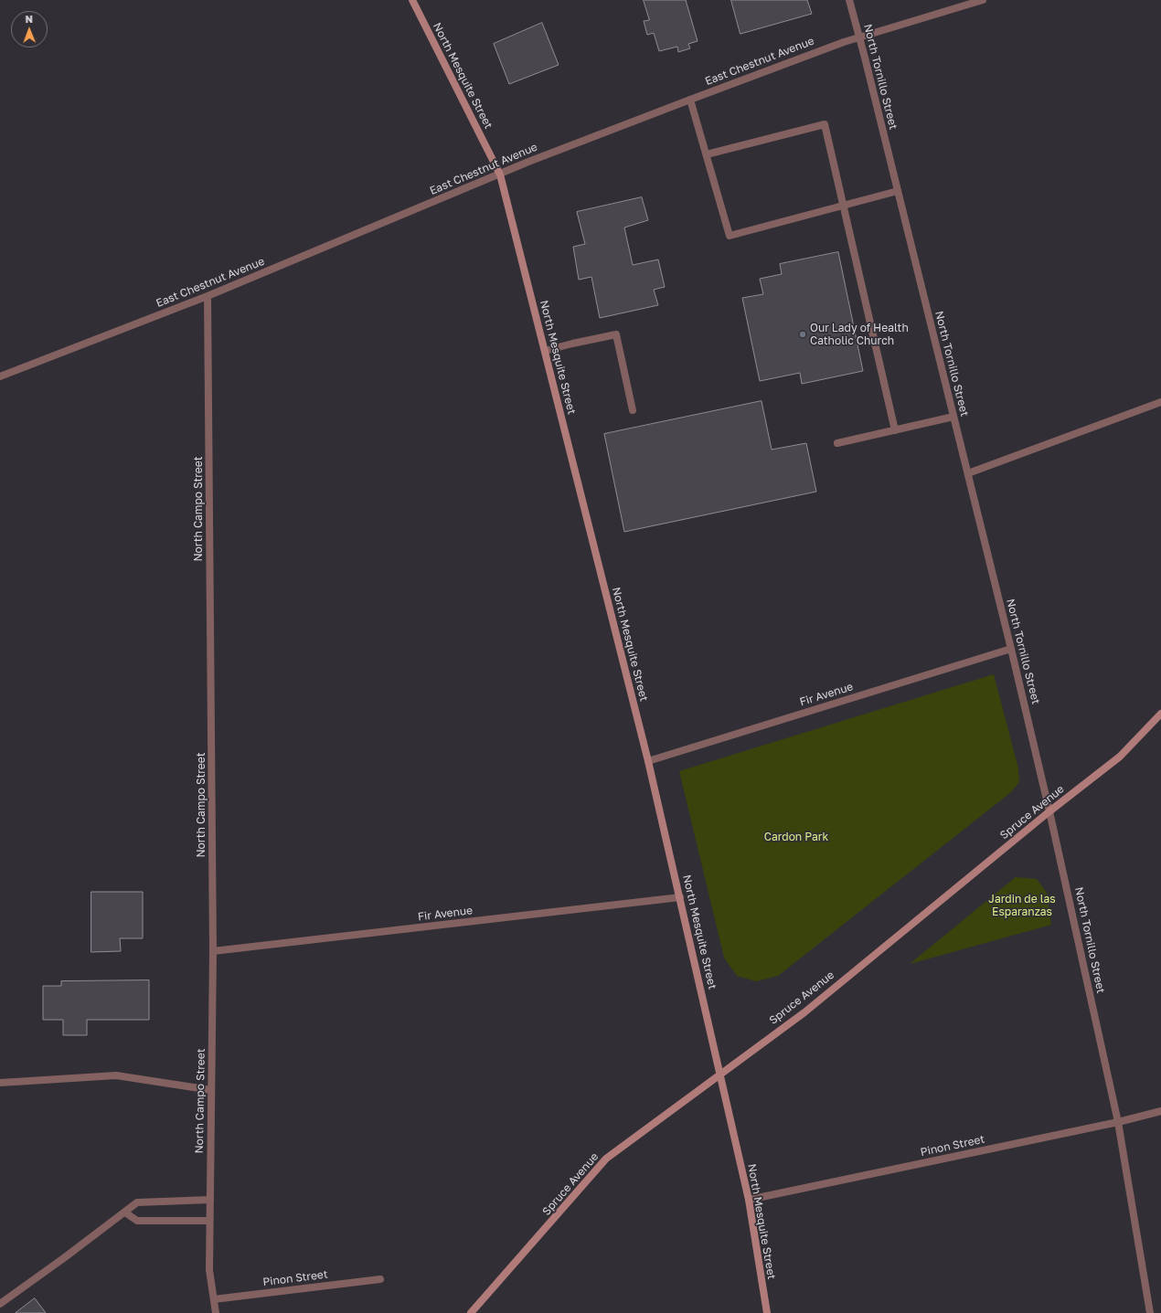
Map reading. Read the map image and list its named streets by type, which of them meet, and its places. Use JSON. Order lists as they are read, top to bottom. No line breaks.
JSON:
{"streets":{"street":["East Chestnut Avenue","North Mesquite Street","North Tornillo Street","North Campo Street","Fir Avenue","Spruce Avenue","Pinon Street"]},"crossings":[["East Chestnut Avenue","North Mesquite Street"],["East Chestnut Avenue","North Tornillo Street"],["East Chestnut Avenue","North Campo Street"],["North Mesquite Street","Fir Avenue"],["North Mesquite Street","Spruce Avenue"],["North Mesquite Street","Pinon Street"],["North Tornillo Street","Fir Avenue"],["North Tornillo Street","Spruce Avenue"],["North Tornillo Street","Pinon Street"],["North Campo Street","Fir Avenue"],["North Campo Street","Pinon Street"]],"parks":["Cardon Park","Jardin de las Esparanzas"],"places":["Our Lady of Health Catholic Church"],"north":"top"}
